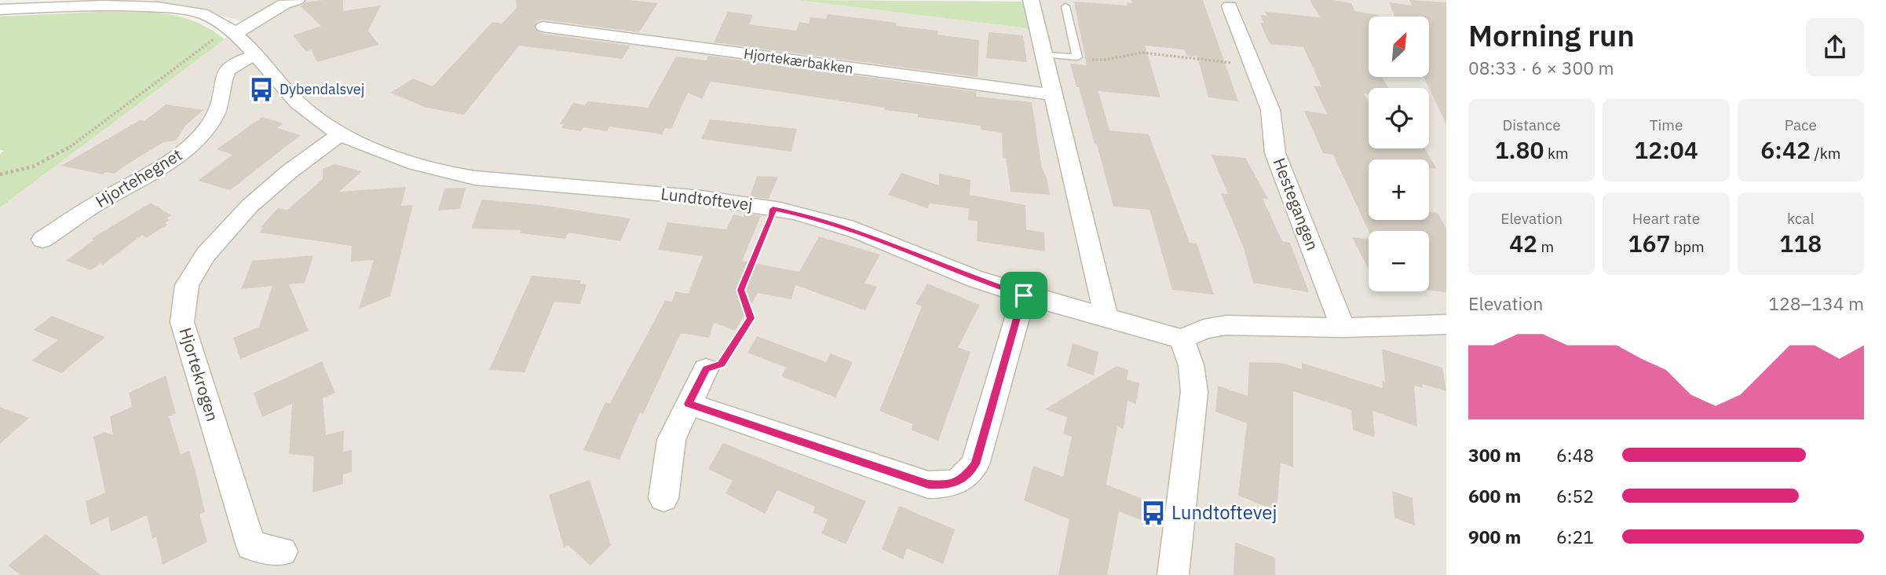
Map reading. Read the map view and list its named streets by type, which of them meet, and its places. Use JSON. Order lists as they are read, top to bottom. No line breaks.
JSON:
{"streets":{"street":["Hjortekærbakken","Hjortehegnet","Lundtoftevej","Hestegangen","Hjortekrogen"]},"crossings":[["Hjortehegnet","Lundtoftevej"],["Lundtoftevej","Hjortekrogen"]],"places":{"bus stop":["Dybendalsvej","Lundtoftevej"]},"north":"top right","page":{"heading":["Morning run","08:33 · 6 × 300 m"],"map_buttons":["+","−"],"stats":[["Distance","1.80 km"],["Time","12:04"],["Pace","6:42 /km"],["Elevation","42 m"],["Heart rate","167 bpm"],["kcal","118"]],"chart":["Elevation","128–134 m"],"list":[{"name":"300 m","note":"6:48"},{"name":"600 m","note":"6:52"},{"name":"900 m","note":"6:21"}]}}
